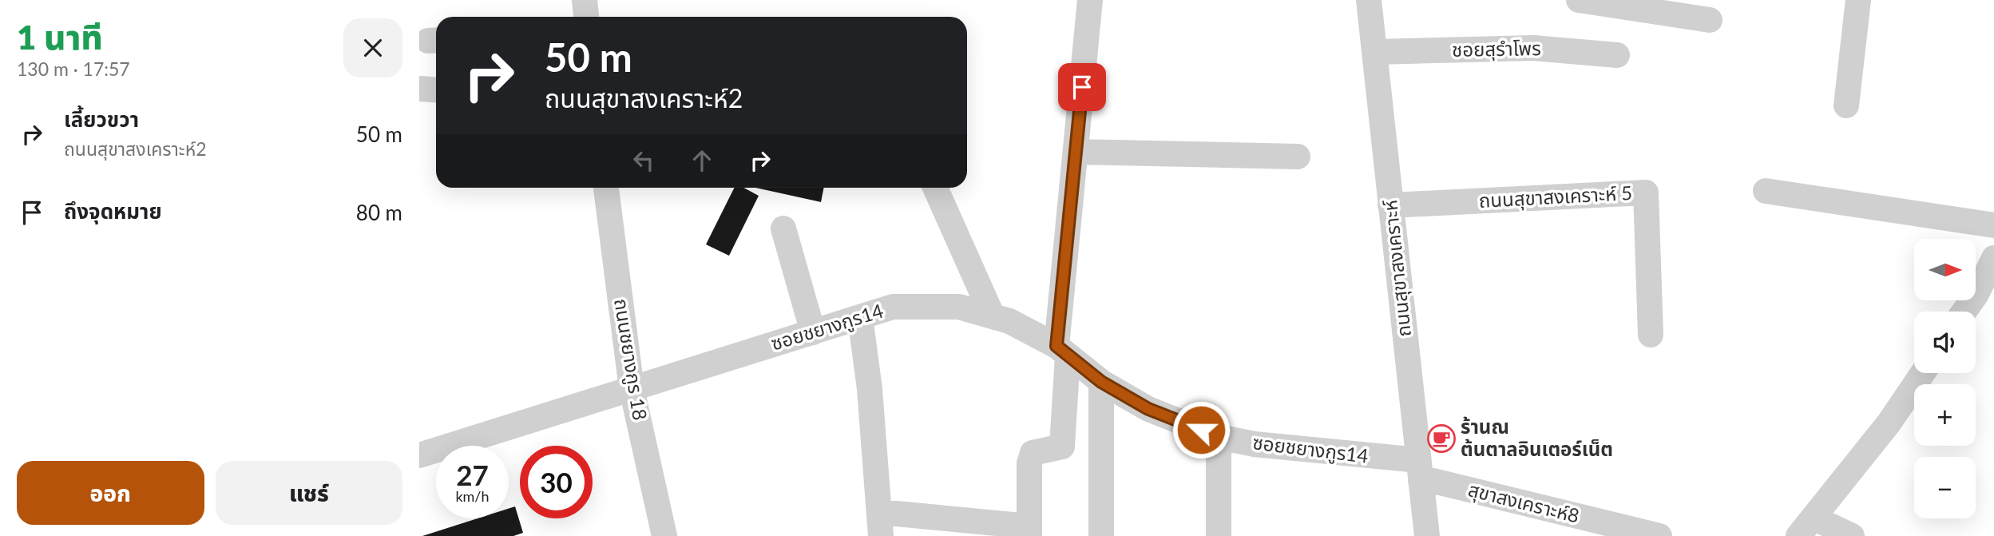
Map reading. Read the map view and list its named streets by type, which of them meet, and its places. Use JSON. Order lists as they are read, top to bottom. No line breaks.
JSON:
{"streets":{"street":["ชอยสุรำโพร","ถนนสุขาสงเคราะห์ 5","ถนนสุขาสงเคราะห์","ซอยชยางกูร14","ถนนชยางกูร 18","สุขาสงเคราะห์8"]},"crossings":[["ชอยสุรำโพร","ถนนสุขาสงเคราะห์"],["ถนนสุขาสงเคราะห์ 5","ถนนสุขาสงเคราะห์"],["ถนนสุขาสงเคราะห์","ซอยชยางกูร14"],["ถนนสุขาสงเคราะห์","สุขาสงเคราะห์8"],["ซอยชยางกูร14","ถนนชยางกูร 18"],["ซอยชยางกูร14","สุขาสงเคราะห์8"]],"places":{"cafe":["ร้านณ ต้นตาลอินเตอร์เน็ต"]},"north":"right","page":{"heading":["1 นาที","130 m · 17:57"],"turn":["50 m","ถนนสุขาสงเคราะห์2"],"list":[{"name":"เลี้ยวขวา","note":"ถนนสุขาสงเคราะห์2","value":"50 m"},{"name":"ถึงจุดหมาย","value":"80 m"}],"map_buttons":["+","−"],"speed":"27 km/h","limit":"30","buttons":["ออก","แชร์"]}}
